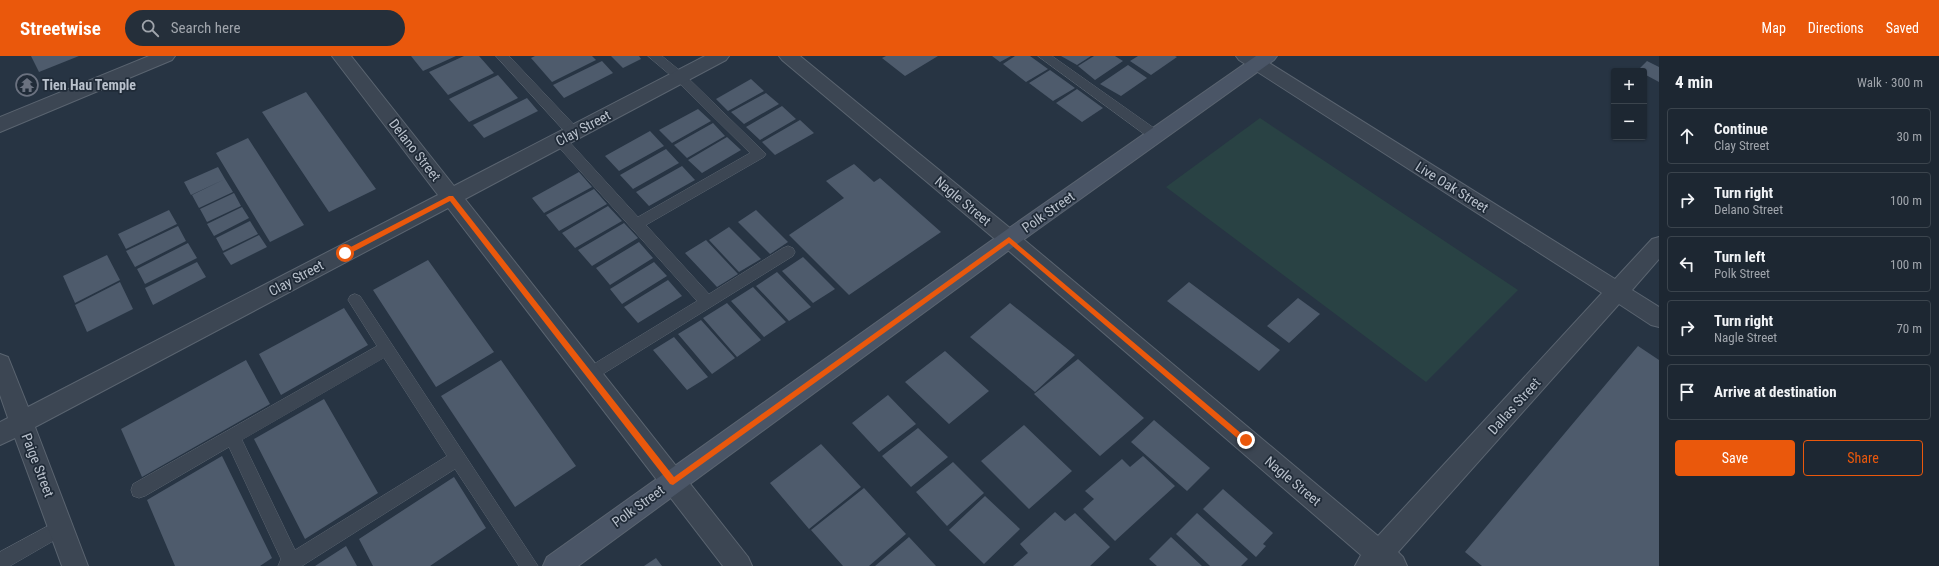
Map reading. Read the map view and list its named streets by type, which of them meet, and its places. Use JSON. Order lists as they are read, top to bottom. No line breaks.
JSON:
{"streets":{"main road":["Polk Street"],"street":["Clay Street","Delano Street","Live Oak Street","Nagle Street","Dallas Street","Paige Street"]},"crossings":[["Clay Street","Delano Street"],["Clay Street","Paige Street"],["Delano Street","Polk Street"],["Live Oak Street","Polk Street"],["Live Oak Street","Dallas Street"],["Nagle Street","Polk Street"],["Nagle Street","Dallas Street"]],"places":{"temple":["Tien Hau Temple"]},"page":{"header":"Streetwise","search":"Search here","nav":["Map","Directions","Saved"],"heading":["4 min","Walk · 300 m"],"map_buttons":["+","−"],"list":[["Continue","Clay Street","30 m"],["Turn right","Delano Street","100 m"],["Turn left","Polk Street","100 m"],["Turn right","Nagle Street","70 m"],"Arrive at destination"],"buttons":["Save","Share"]}}
